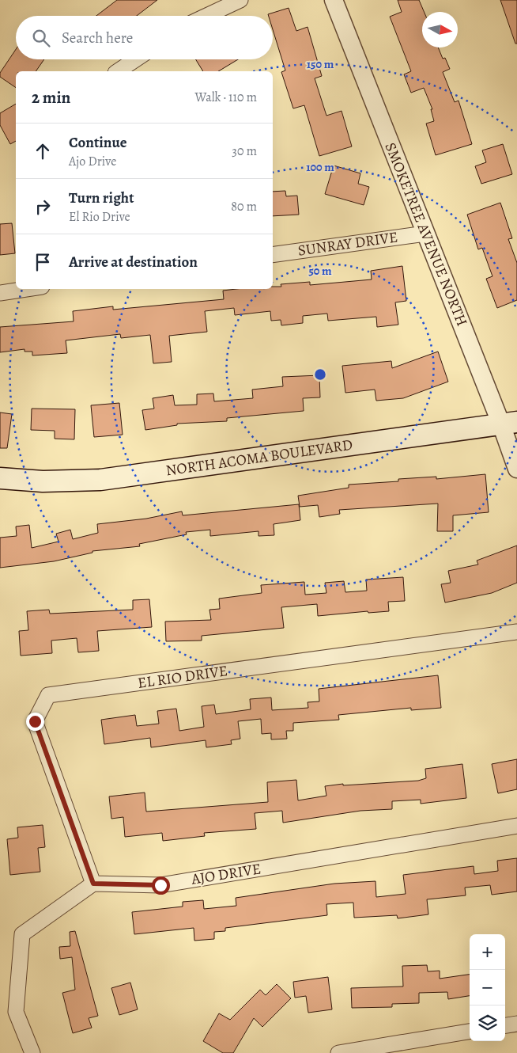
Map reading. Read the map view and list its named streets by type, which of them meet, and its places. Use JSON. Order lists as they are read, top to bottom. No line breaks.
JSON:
{"streets":{"main road":["NORTH ACOMA BOULEVARD"],"street":["SMOKETREE AVENUE NORTH","SUNRAY DRIVE","EL RIO DRIVE","AJO DRIVE"]},"crossings":[["SMOKETREE AVENUE NORTH","SUNRAY DRIVE"],["SMOKETREE AVENUE NORTH","NORTH ACOMA BOULEVARD"],["EL RIO DRIVE","AJO DRIVE"]],"north":"right","page":{"search":"Search here","heading":["2 min","Walk · 110 m"],"list":[["Continue","Ajo Drive","30 m"],["Turn right","El Rio Drive","80 m"],"Arrive at destination"],"map_buttons":["+","−"]},"rings":["150 m","100 m","50 m"]}
